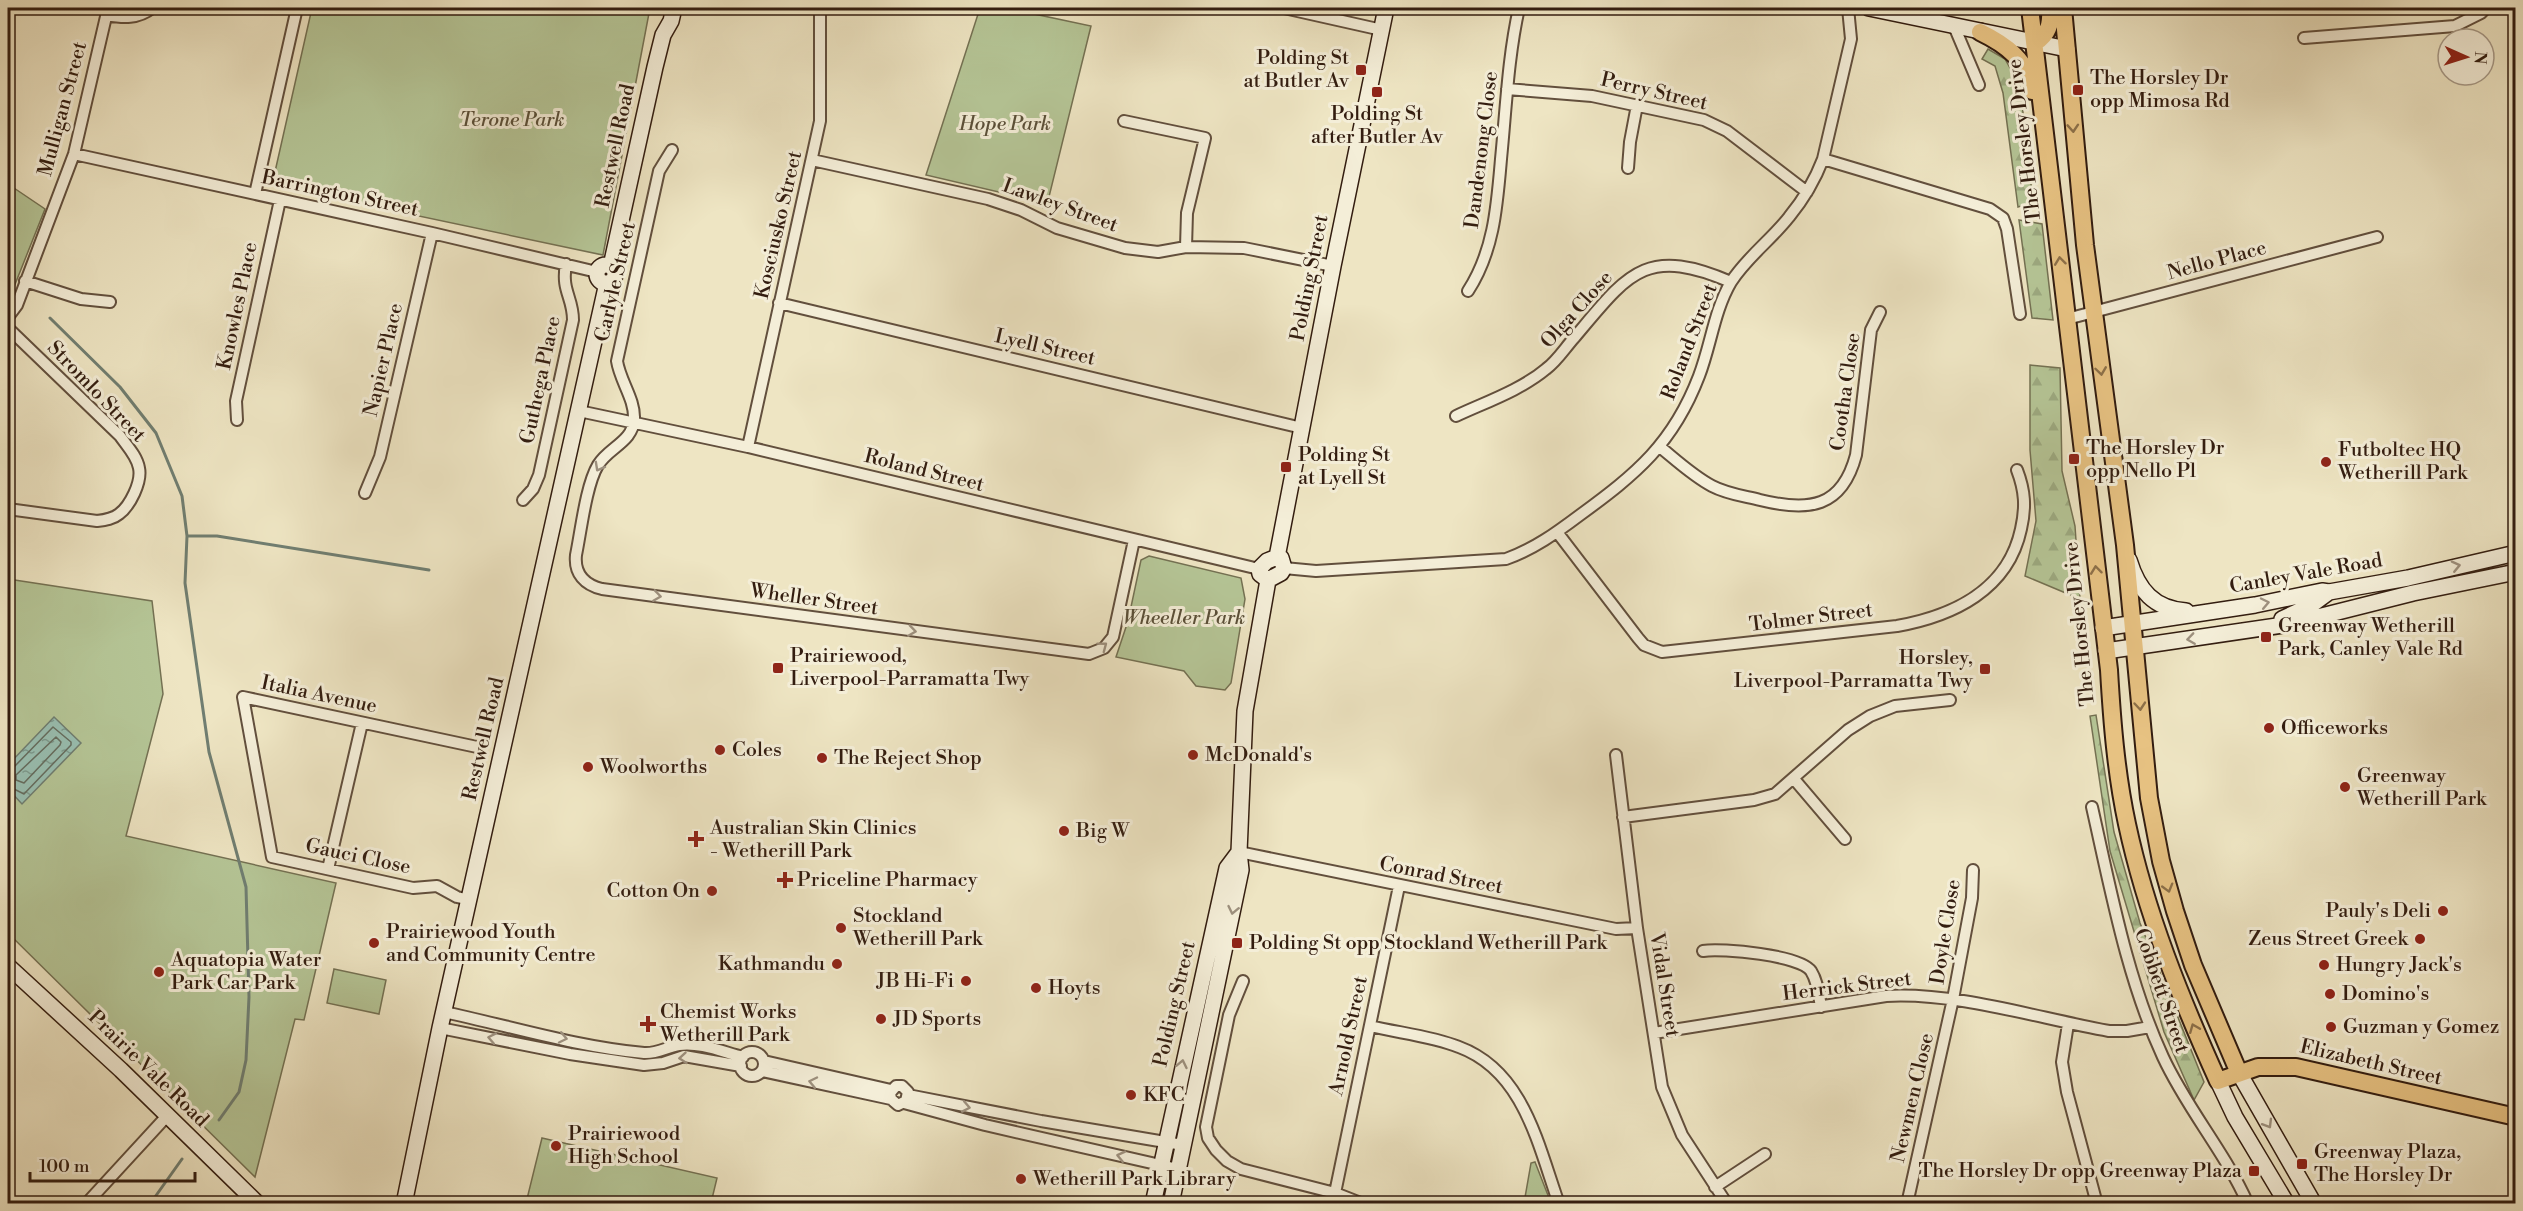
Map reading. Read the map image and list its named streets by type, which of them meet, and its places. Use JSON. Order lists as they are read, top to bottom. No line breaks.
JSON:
{"streets":{"main road":["The Horsley Drive","Restwell Road","Polding Street","Canley Vale Road","Elizabeth Street","Prairie Vale Road"],"street":["Perry Street","Mulligan Street","Dandenong Close","Barrington Street","Lawley Street","Kosciusko Street","Nello Place","Carlyle Street","Knowles Place","Olga Close","Roland Street","Lyell Street","Napier Place","Guthega Place","Stromlo Street","Cootha Close","Wheller Street","Tolmer Street","Italia Avenue","Gauci Close","Conrad Street","Doyle Close","Vidal Street","Herrick Street","Cobbett Street","Arnold Street","Newmen Close"]},"crossings":[["Perry Street","Dandenong Close"],["Perry Street","Roland Street"],["Mulligan Street","Barrington Street"],["The Horsley Drive","Nello Place"],["The Horsley Drive","Canley Vale Road"],["The Horsley Drive","Elizabeth Street"],["Restwell Road","Barrington Street"],["Restwell Road","Roland Street"],["Restwell Road","Gauci Close"],["Barrington Street","Knowles Place"],["Barrington Street","Napier Place"],["Barrington Street","Guthega Place"],["Lawley Street","Kosciusko Street"],["Lawley Street","Polding Street"],["Kosciusko Street","Roland Street"],["Kosciusko Street","Lyell Street"],["Polding Street","Roland Street"],["Polding Street","Lyell Street"],["Polding Street","Conrad Street"],["Carlyle Street","Roland Street"],["Carlyle Street","Wheller Street"],["Olga Close","Roland Street"],["Roland Street","Cootha Close"],["Roland Street","Wheller Street"],["Roland Street","Tolmer Street"],["Italia Avenue","Gauci Close"],["Conrad Street","Vidal Street"],["Conrad Street","Arnold Street"],["Doyle Close","Herrick Street"],["Doyle Close","Newmen Close"],["Vidal Street","Herrick Street"],["Herrick Street","Cobbett Street"],["Herrick Street","Newmen Close"]],"parks":["Terone Park","Hope Park","Wheeller Park"],"places":{"transit":["Polding St at Butler Av","The Horsley Dr opp Mimosa Rd","Polding St after Butler Av","The Horsley Dr opp Nello Pl","Polding St at Lyell St","Greenway Wetherill Park, Canley Vale Rd","Prairiewood, Liverpool-Parramatta Twy","Horsley, Liverpool-Parramatta Twy","Polding St opp Stockland Wetherill Park","Greenway Plaza, The Horsley Dr","The Horsley Dr opp Greenway Plaza"],"other":["Futboltec HQ Wetherill Park","Officeworks","Coles","McDonald's","The Reject Shop","Woolworths","Greenway Wetherill Park","Big W","Cotton On","Pauly's Deli","Stockland Wetherill Park","Zeus Street Greek","Prairiewood Youth and Community Centre","Kathmandu","Hungry Jack's","Aquatopia Water Park Car Park","JB Hi-Fi","Hoyts","Domino's","JD Sports","Guzman y Gomez","KFC","Prairiewood High School","Wetherill Park Library"],"health":["Australian Skin Clinics - Wetherill Park","Priceline Pharmacy","Chemist Works Wetherill Park"]},"scale_bar":"100 m","north":"right"}
